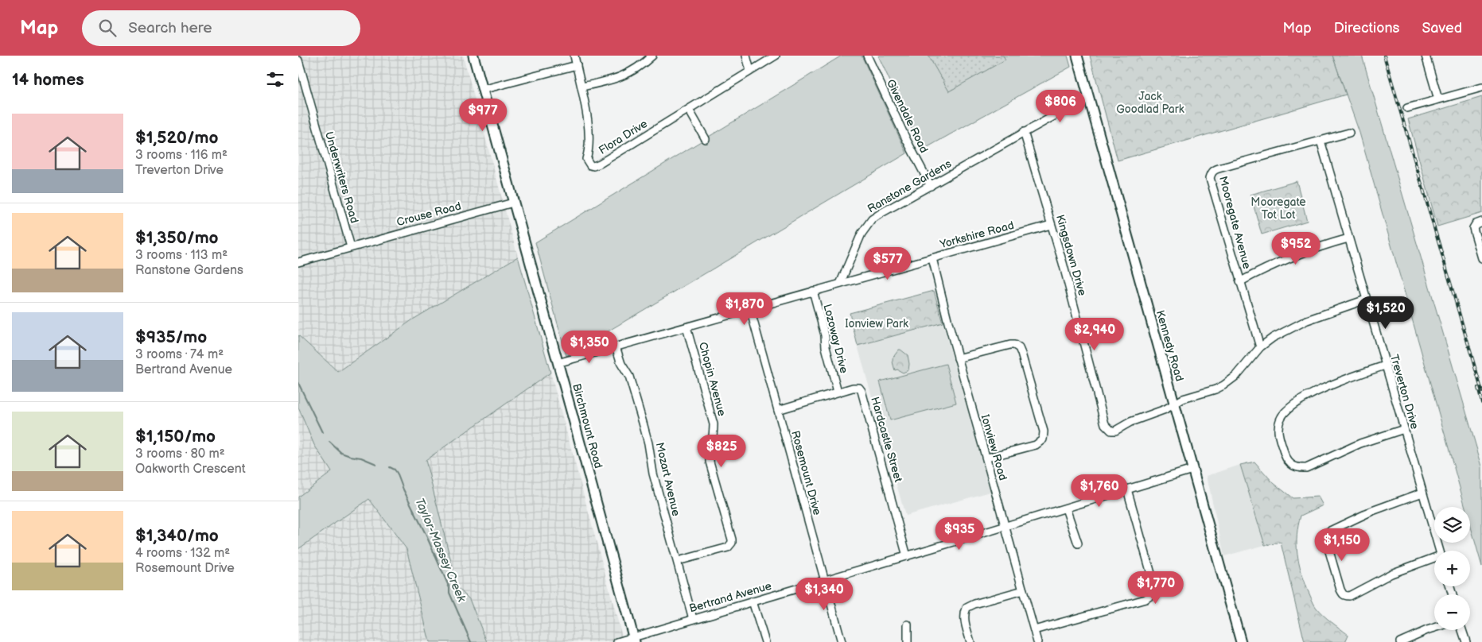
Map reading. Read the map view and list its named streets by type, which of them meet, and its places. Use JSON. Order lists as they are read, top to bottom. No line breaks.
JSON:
{"streets":{"main road":["Kennedy Road","Birchmount Road"],"street":["Givendale Road","Flora Drive","Underwriters Road","Ranstone Gardens","Crouse Road","Mooregate Avenue","Yorkshire Road","Kingsdown Drive","Lozoway Drive","Chopin Avenue","Treverton Drive","Hardcastle Street","Ionview Road","Rosemount Drive","Mozart Avenue","Bertrand Avenue"]},"crossings":[["Givendale Road","Ranstone Gardens"],["Underwriters Road","Crouse Road"],["Ranstone Gardens","Yorkshire Road"],["Ranstone Gardens","Kingsdown Drive"],["Ranstone Gardens","Kennedy Road"],["Crouse Road","Birchmount Road"],["Mooregate Avenue","Treverton Drive"],["Yorkshire Road","Kingsdown Drive"],["Yorkshire Road","Ionview Road"],["Kingsdown Drive","Kennedy Road"],["Lozoway Drive","Hardcastle Street"],["Kennedy Road","Bertrand Avenue"],["Chopin Avenue","Mozart Avenue"],["Birchmount Road","Bertrand Avenue"],["Hardcastle Street","Rosemount Drive"],["Hardcastle Street","Bertrand Avenue"],["Ionview Road","Bertrand Avenue"],["Rosemount Drive","Bertrand Avenue"],["Mozart Avenue","Bertrand Avenue"]],"water":["Taylor-Massey Creek"],"parks":["Jack Goodlad Park","Mooregate Tot Lot","Ionview Park"],"page":{"header":"Map","search":"Search here","nav":["Map","Directions","Saved"],"heading":"14 homes","price":["$806","$977","$952","$577","$1,870","$1,520","$2,940","$1,350","$825","$1,760","$935","$1,150","$1,770","$1,340"],"list":[{"name":"$1,520/mo","note":"3 rooms · 116 m² · Treverton Drive"},{"name":"$1,350/mo","note":"3 rooms · 113 m² · Ranstone Gardens"},{"name":"$935/mo","note":"3 rooms · 74 m² · Bertrand Avenue"},{"name":"$1,150/mo","note":"3 rooms · 80 m² · Oakworth Crescent"},{"name":"$1,340/mo","note":"4 rooms · 132 m² · Rosemount Drive"}],"map_buttons":["+","−"]}}
